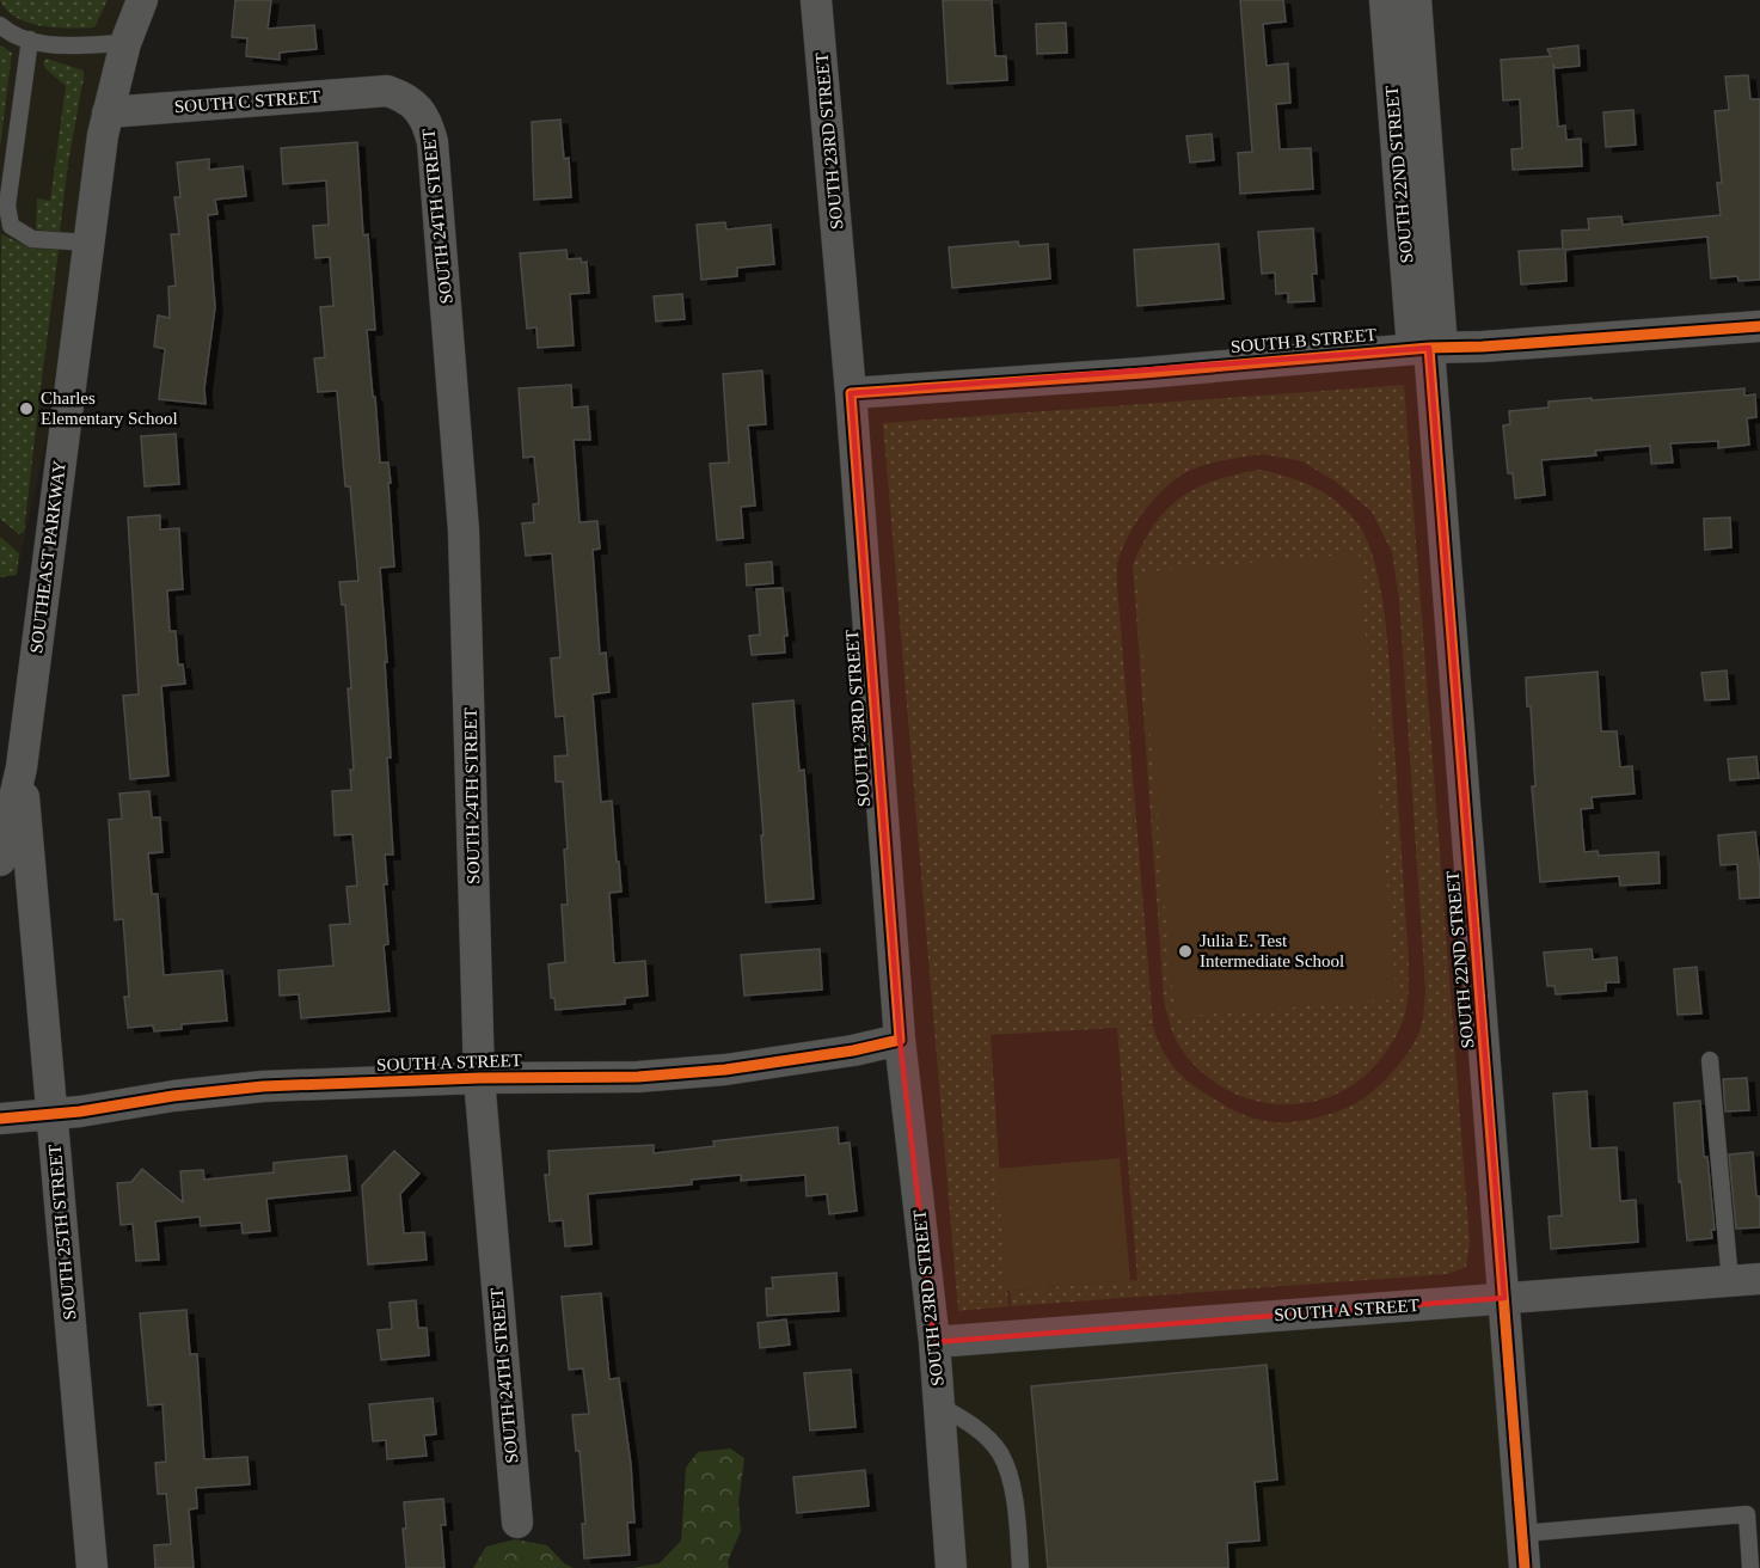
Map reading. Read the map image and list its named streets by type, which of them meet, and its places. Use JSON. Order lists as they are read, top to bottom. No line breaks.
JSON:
{"streets":{"street":["SOUTH C STREET","SOUTH 23RD STREET","SOUTH 22ND STREET","SOUTH 24TH STREET","SOUTH B STREET","SOUTHEAST PARKWAY","SOUTH A STREET","SOUTH 25TH STREET"]},"crossings":[["SOUTH C STREET","SOUTH 24TH STREET"],["SOUTH C STREET","SOUTHEAST PARKWAY"],["SOUTH 23RD STREET","SOUTH B STREET"],["SOUTH 23RD STREET","SOUTH A STREET"],["SOUTH 22ND STREET","SOUTH B STREET"],["SOUTH 22ND STREET","SOUTH A STREET"],["SOUTH 24TH STREET","SOUTH A STREET"],["SOUTHEAST PARKWAY","SOUTH 25TH STREET"],["SOUTH A STREET","SOUTH 25TH STREET"]],"places":["Charles Elementary School","Julia E. Test Intermediate School"]}
